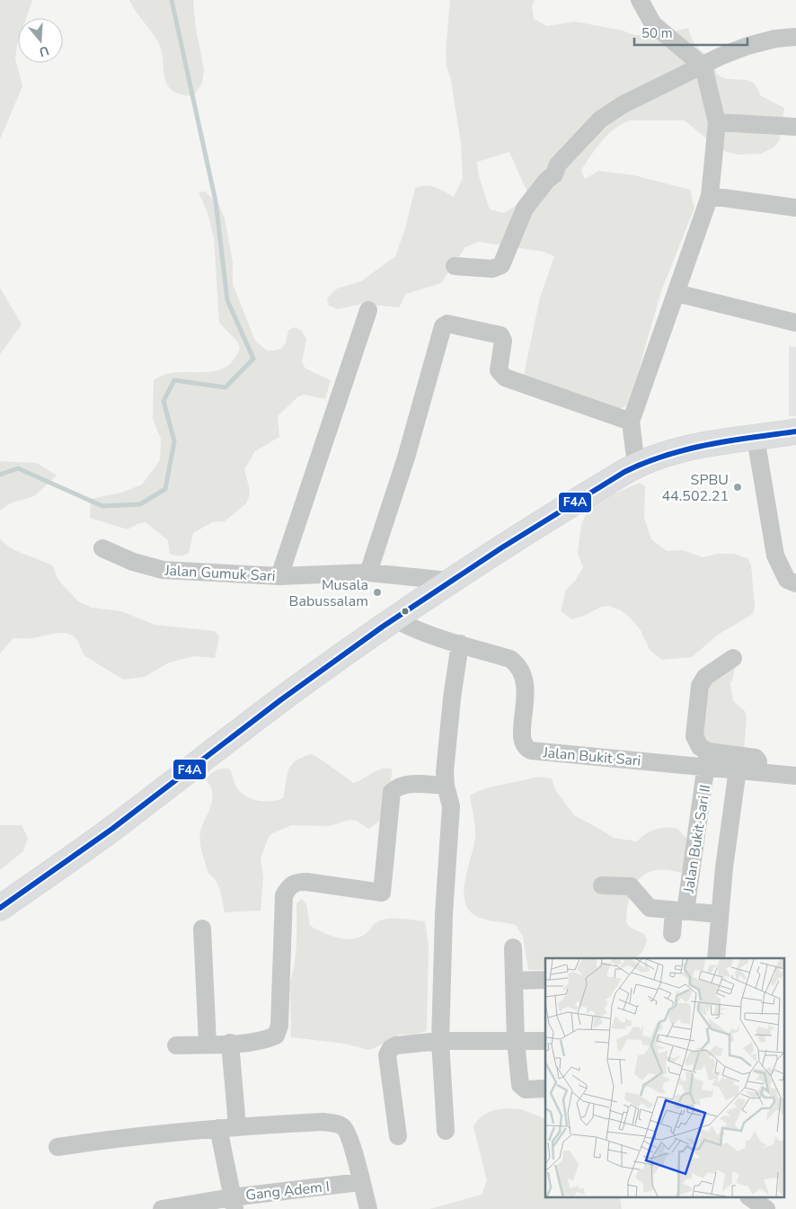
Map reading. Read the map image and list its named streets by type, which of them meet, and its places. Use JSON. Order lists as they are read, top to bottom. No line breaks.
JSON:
{"streets":{"street":["Jalan Gumuk Sari","Jalan Bukit Sari","Jalan Bukit Sari II","Gang Adem I"]},"crossings":[["Jalan Bukit Sari","Jalan Bukit Sari II"]],"places":["SPBU 44.502.21","Musala Babussalam"],"lines":["transit line F4A"],"scale_bar":"50 m","north":"bottom"}
